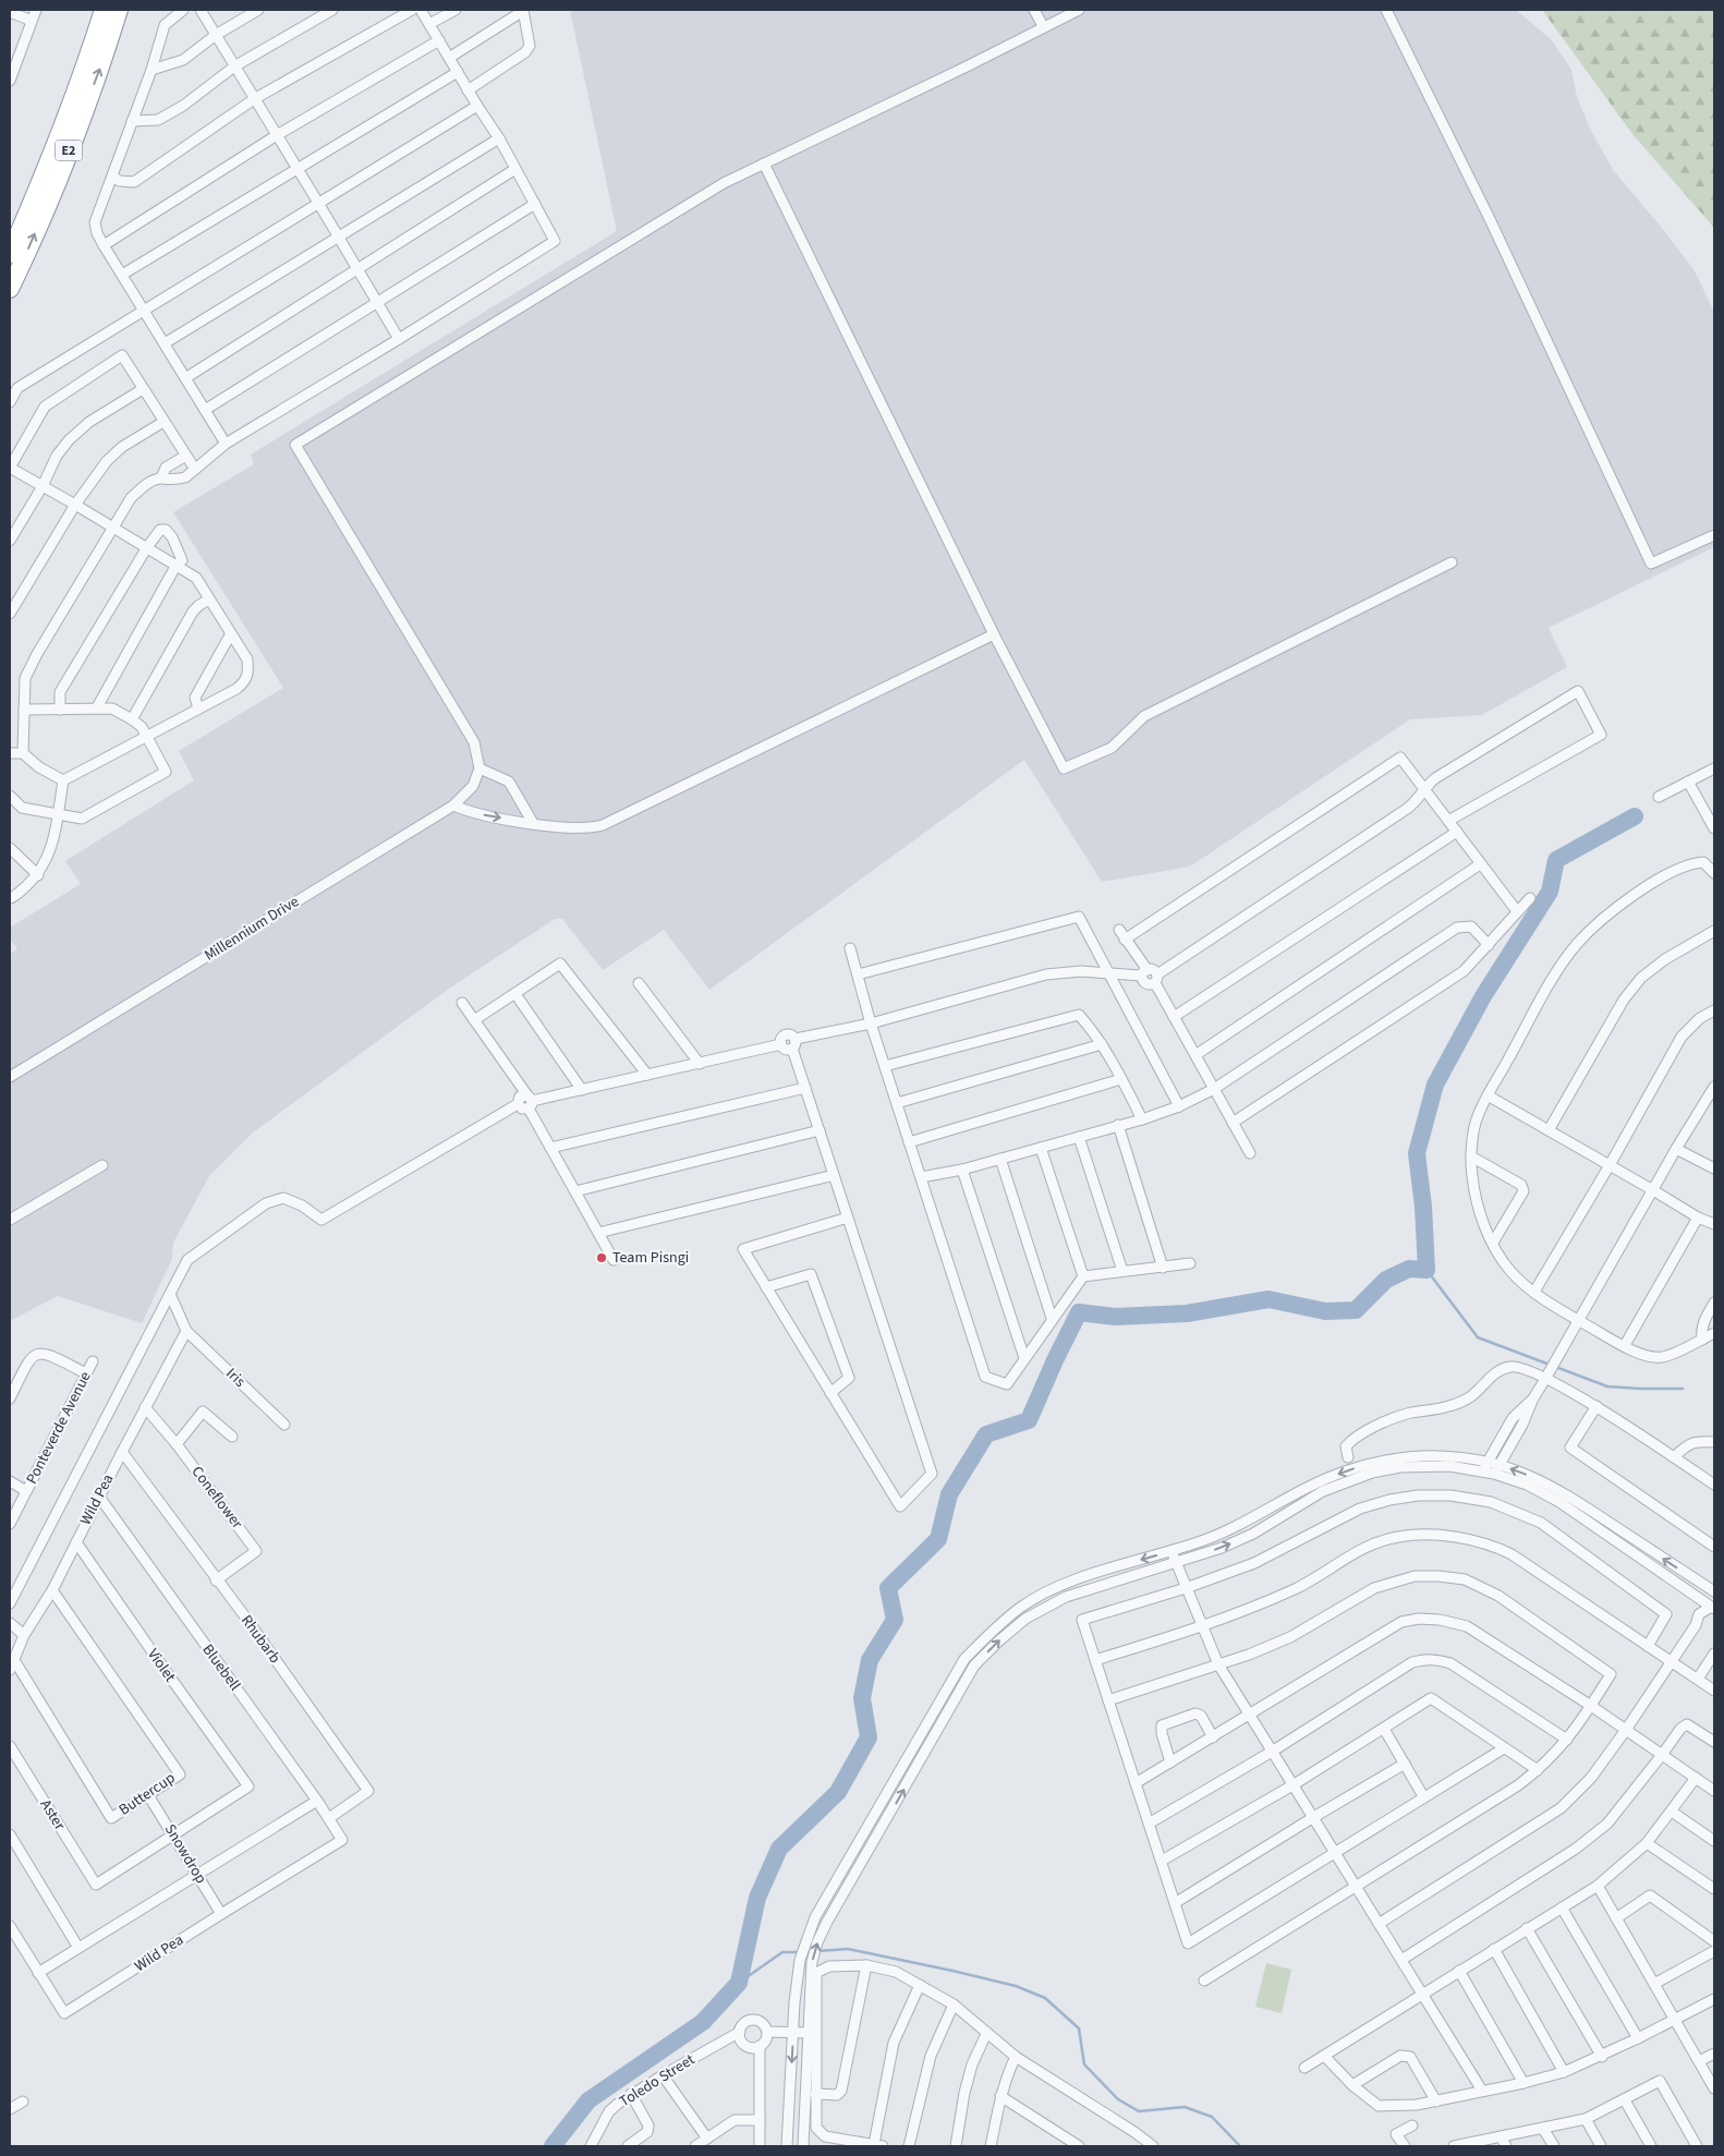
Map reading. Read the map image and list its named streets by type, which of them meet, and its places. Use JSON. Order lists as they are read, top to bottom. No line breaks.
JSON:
{"streets":{"highway":["E2"],"street":["Millennium Drive","Iris","Ponteverde Avenue","Coneflower","Wild Pea","Rhubarb","Violet","Bluebell","Buttercup","Aster","Snowdrop","Toledo Street"]},"crossings":[["Iris","Wild Pea"],["Coneflower","Wild Pea"],["Coneflower","Rhubarb"],["Wild Pea","Rhubarb"],["Wild Pea","Violet"],["Wild Pea","Bluebell"],["Wild Pea","Buttercup"],["Wild Pea","Snowdrop"],["Rhubarb","Bluebell"],["Violet","Aster"],["Violet","Snowdrop"],["Buttercup","Snowdrop"],["Aster","Snowdrop"]],"places":["Team Pisngi"]}
